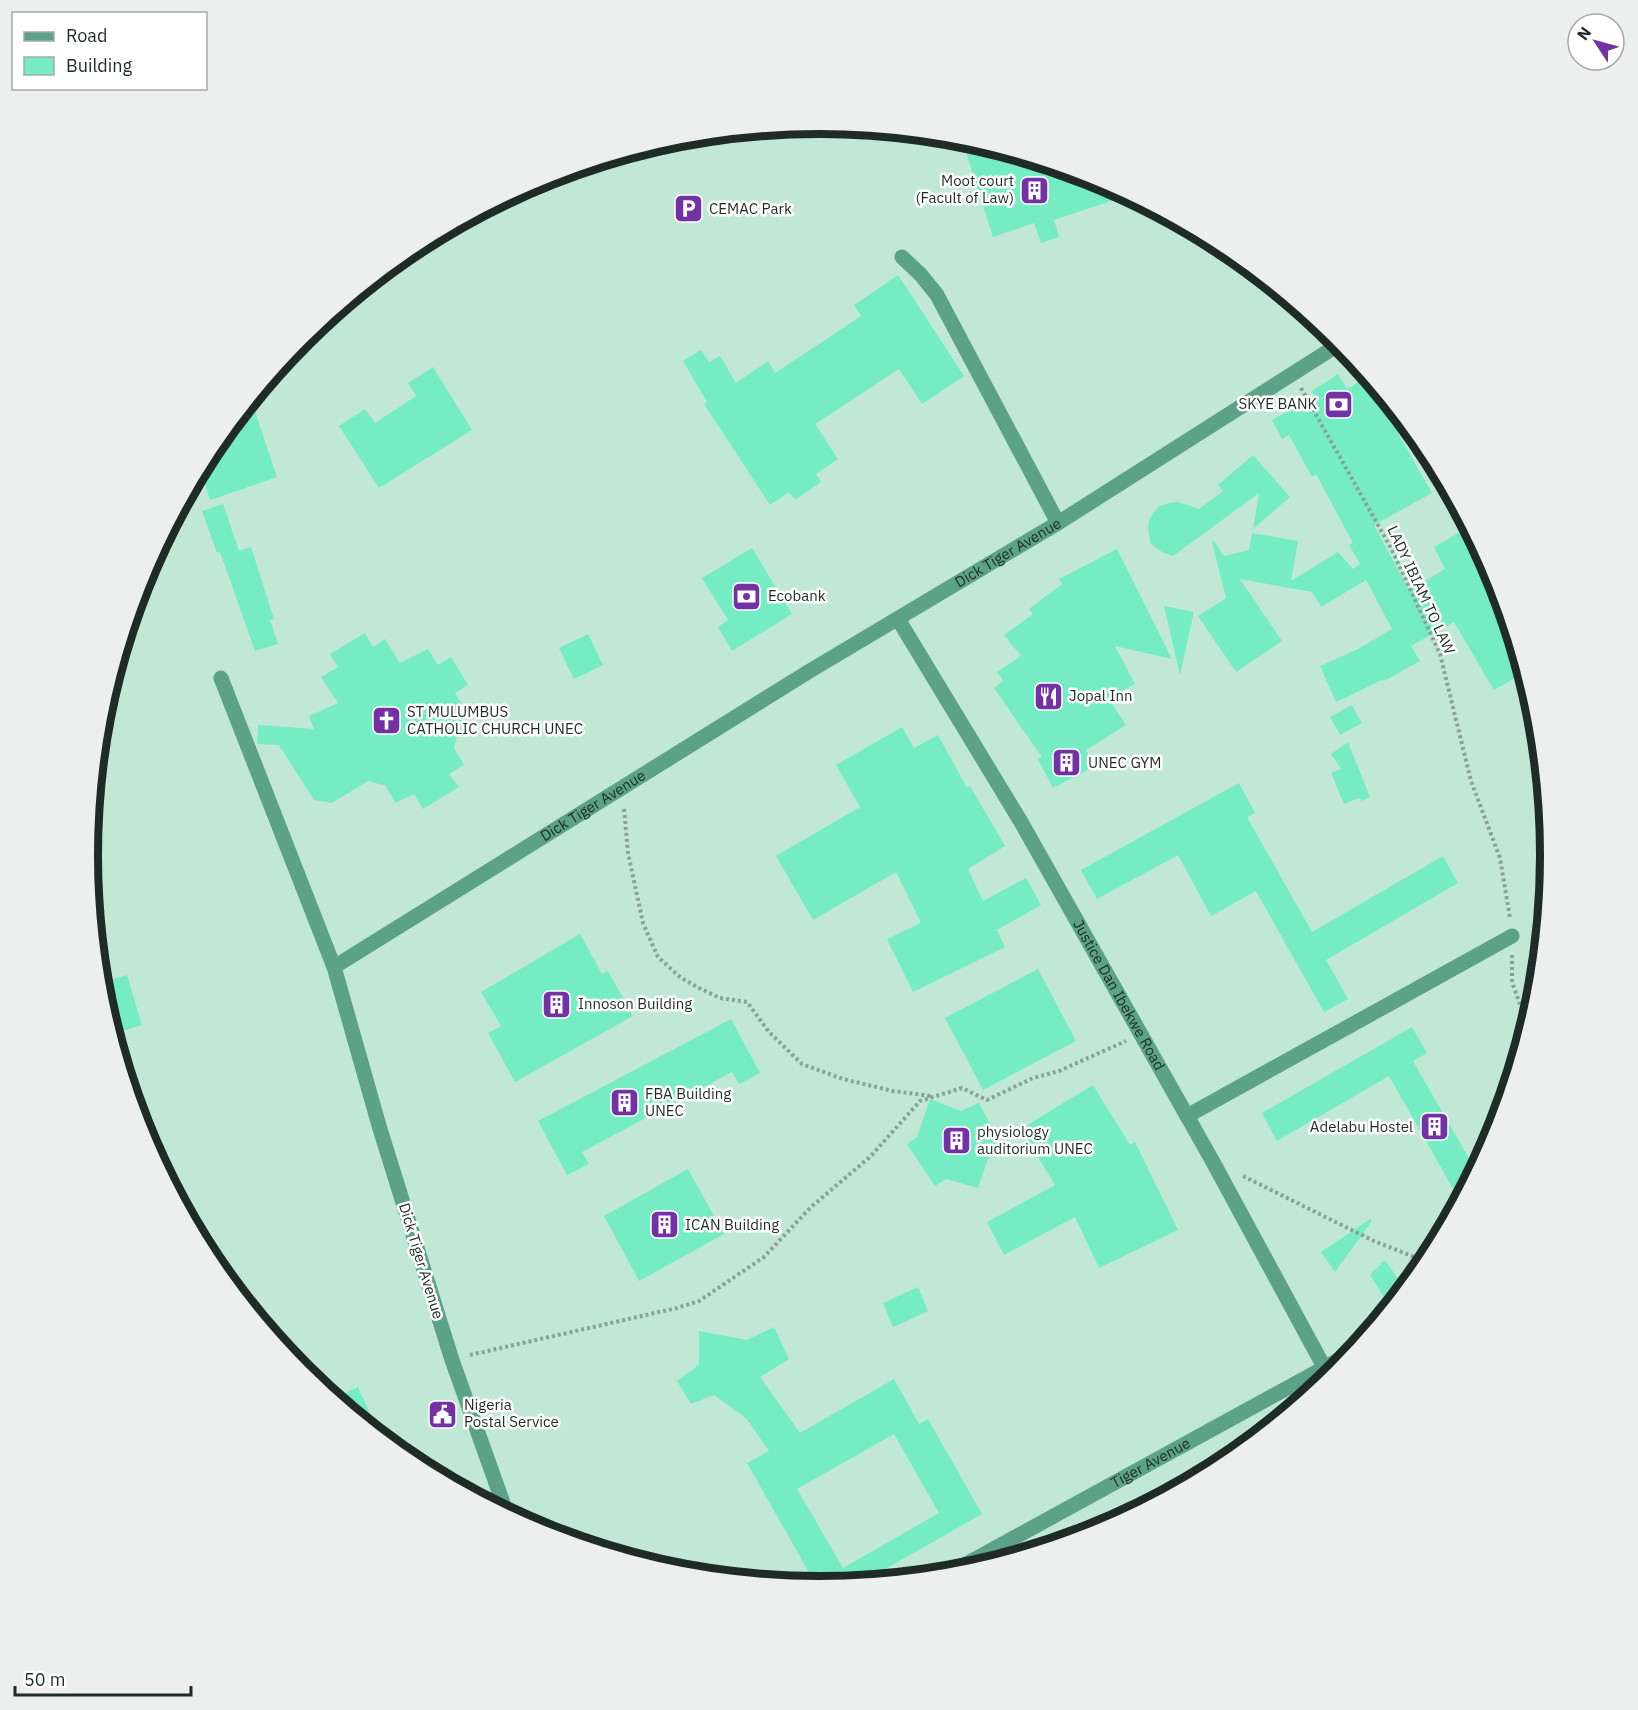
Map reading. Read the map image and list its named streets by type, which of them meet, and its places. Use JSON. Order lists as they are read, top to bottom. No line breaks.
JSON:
{"streets":{"lane":["Dick Tiger Avenue","Justice Dan Ibekwe Road","Tiger Avenue"],"path":["LADY IBIAM TO LAW"]},"crossings":[["Dick Tiger Avenue","LADY IBIAM TO LAW"],["Dick Tiger Avenue","Justice Dan Ibekwe Road"]],"places":{"building":["Moot court (Facult of Law)","UNEC GYM","Innoson Building","FBA Building UNEC","Adelabu Hostel","physiology auditorium UNEC","ICAN Building"],"parking":["CEMAC Park"],"bank":["SKYE BANK","Ecobank"],"restaurant":["Jopal Inn"],"church":["ST MULUMBUS CATHOLIC CHURCH UNEC"],"public building":["Nigeria Postal Service"]},"legend":["Road","Building"],"scale_bar":"50 m","north":"top left"}
